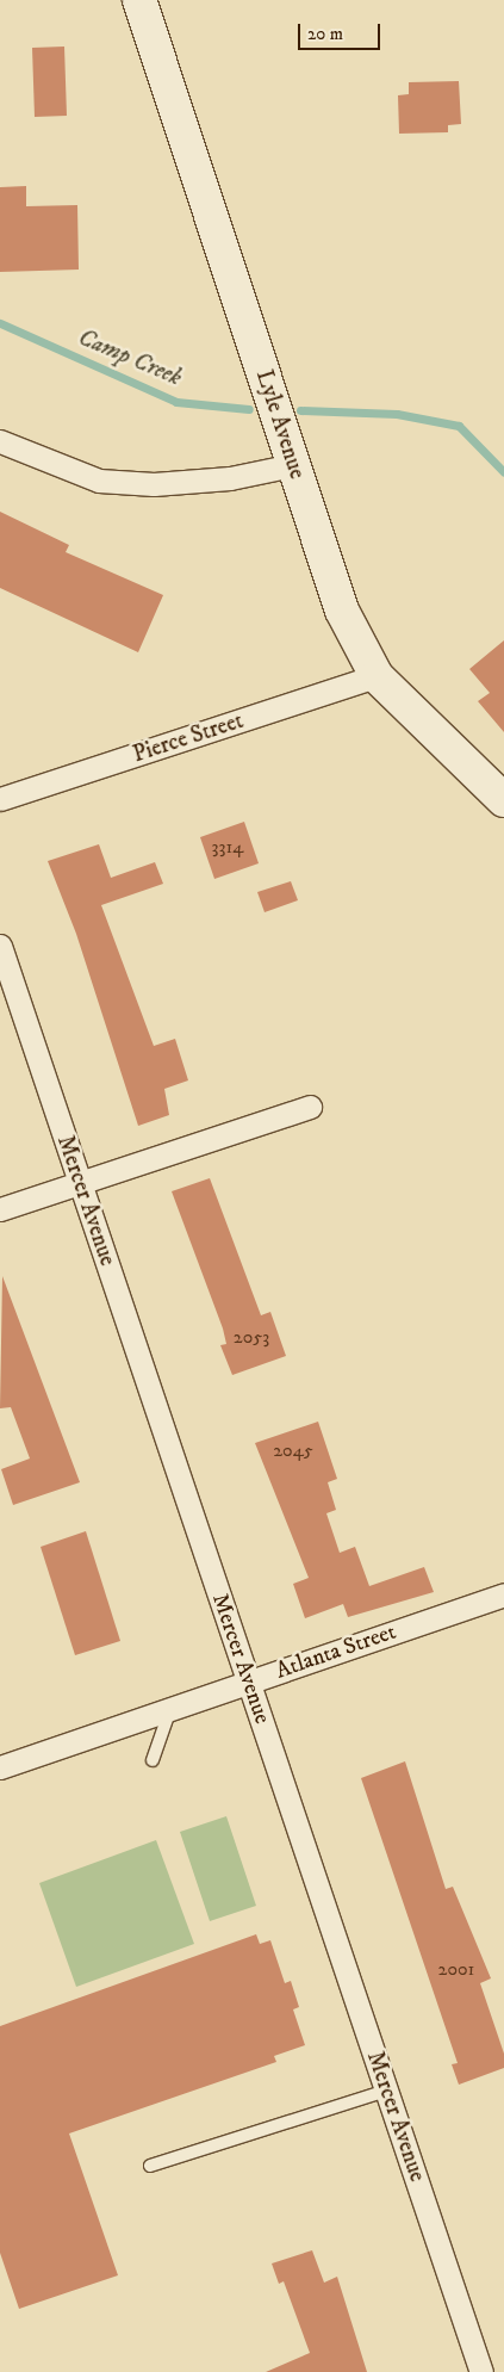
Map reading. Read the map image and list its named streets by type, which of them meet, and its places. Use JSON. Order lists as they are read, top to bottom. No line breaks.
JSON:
{"streets":{"street":["Lyle Avenue","Pierce Street","Mercer Avenue","Atlanta Street"]},"crossings":[["Lyle Avenue","Pierce Street"],["Mercer Avenue","Atlanta Street"]],"water":["Camp Creek"],"house_numbers":["3314","2053","2045","2001"],"scale_bar":"20 m"}
